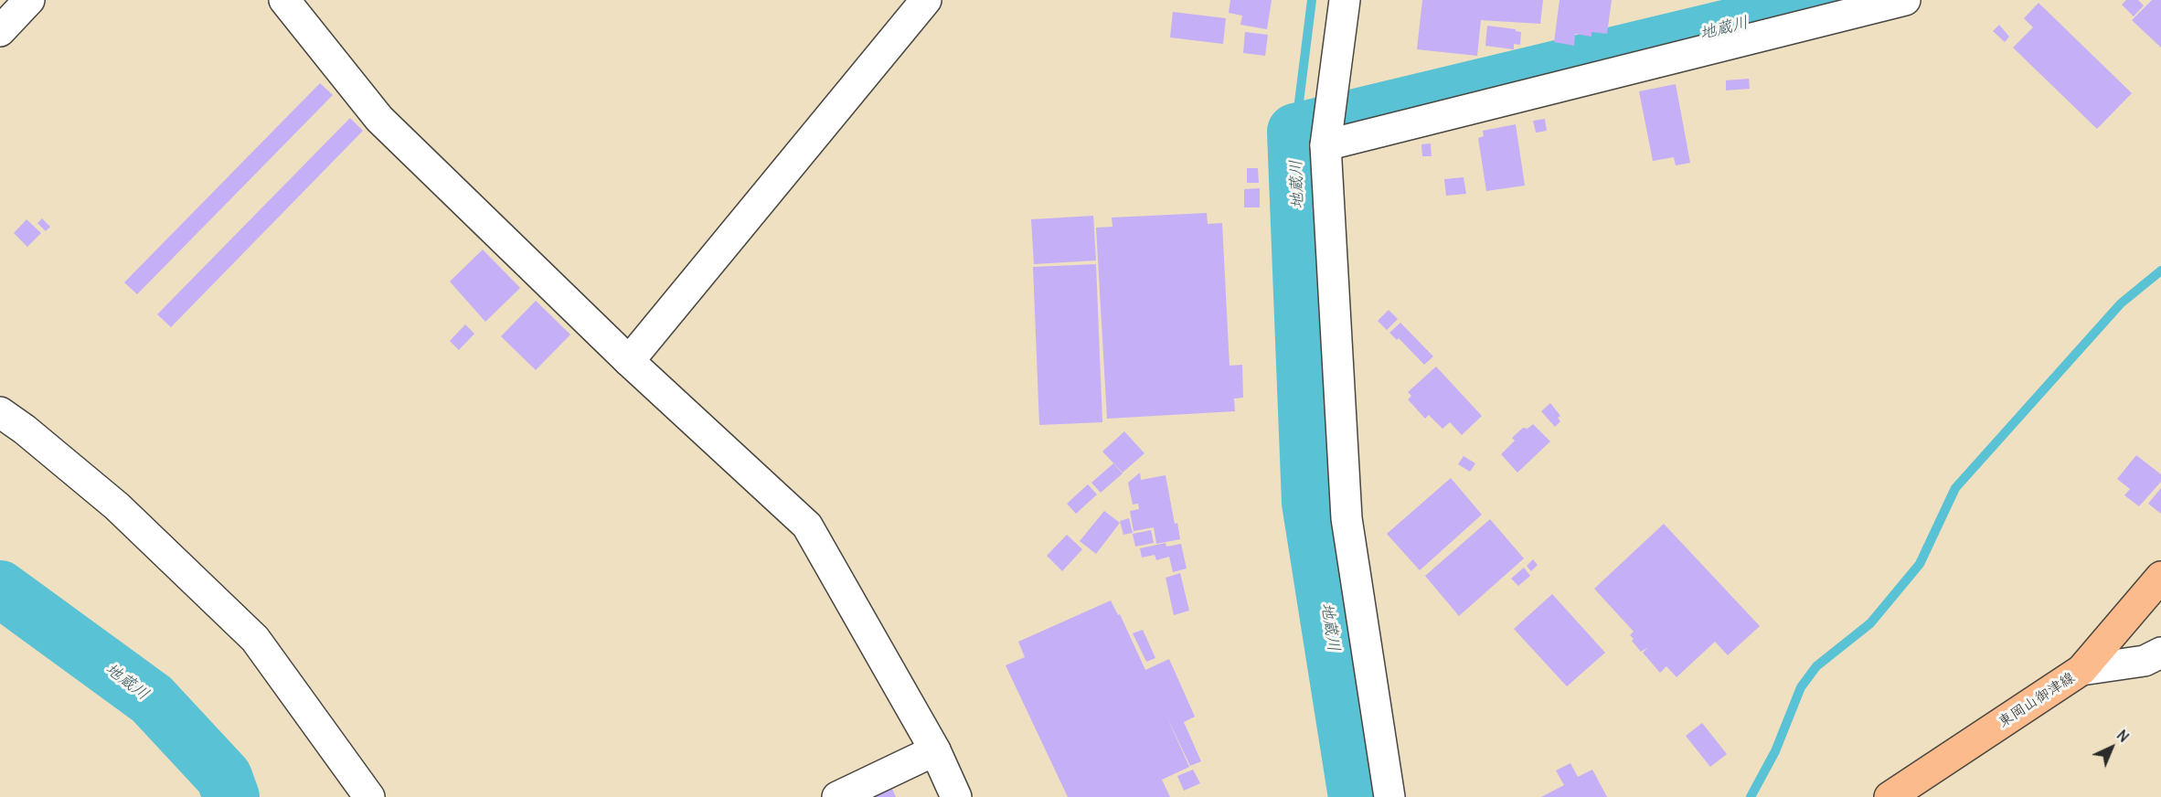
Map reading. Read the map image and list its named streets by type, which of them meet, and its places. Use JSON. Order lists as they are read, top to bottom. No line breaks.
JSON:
{"streets":{"main road":["東岡山御津線"]},"water":["地蔵川"],"north":"top right"}
